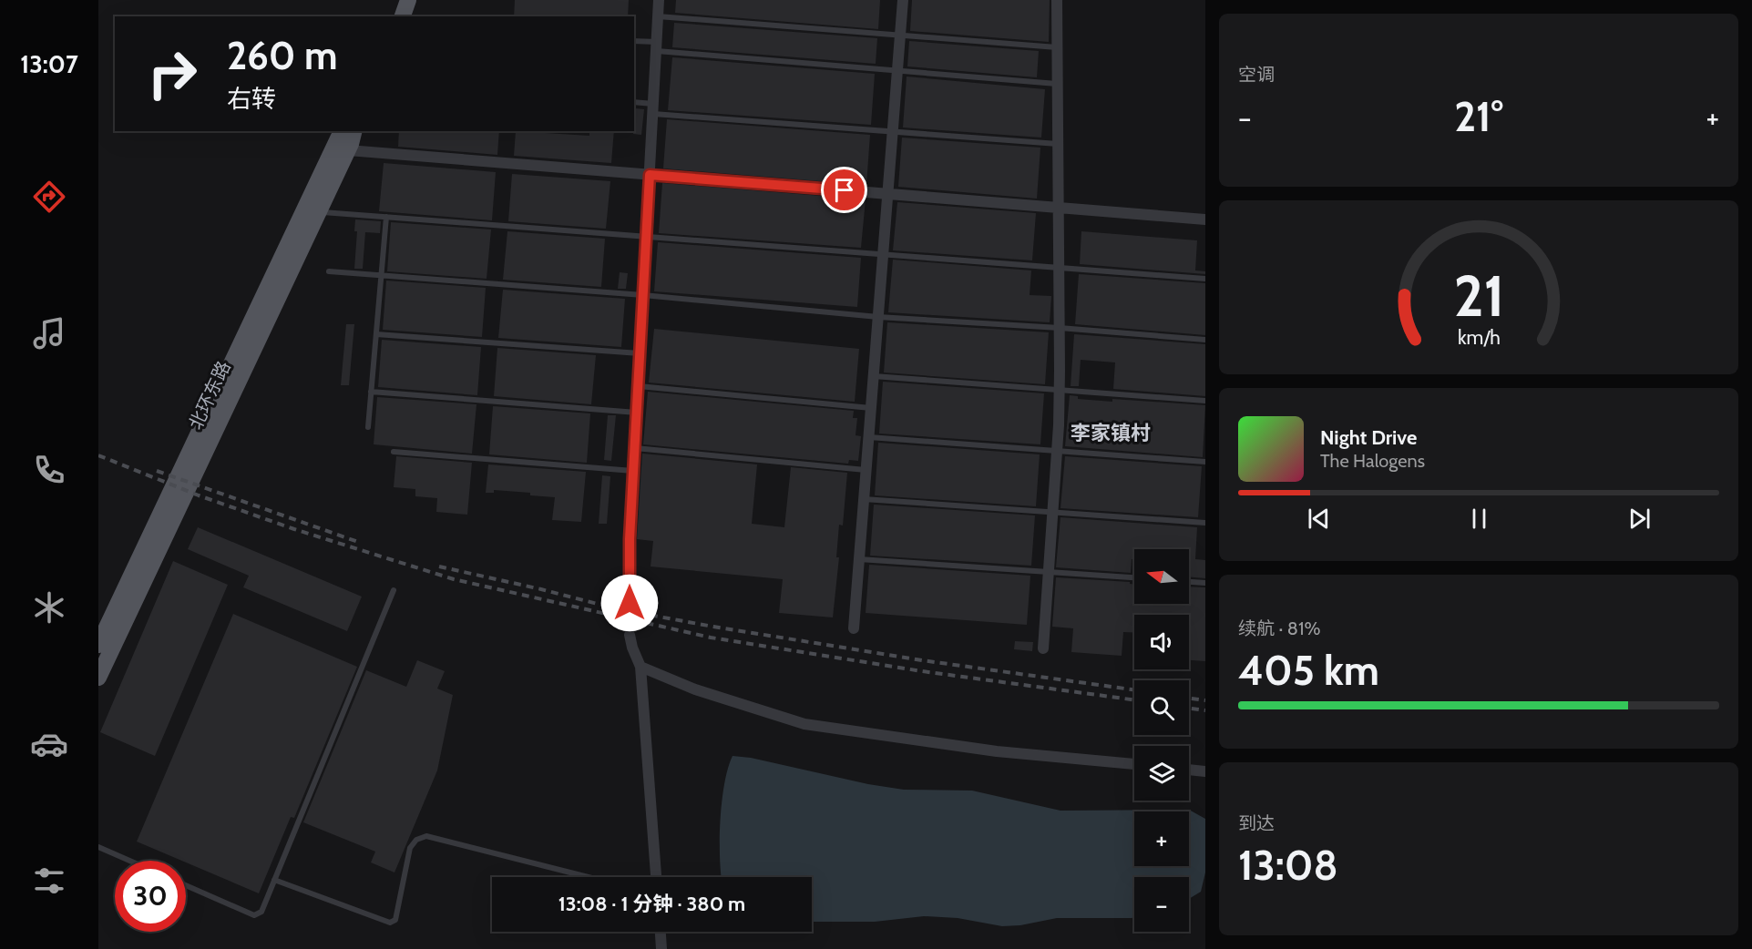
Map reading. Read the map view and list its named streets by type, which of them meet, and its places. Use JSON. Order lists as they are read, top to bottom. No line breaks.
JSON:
{"streets":{"main road":["北环东路"]},"districts":["李家镇村"],"north":"left","page":{"tabs":"13:07","tile":["空调",["续航 · 81%","405 km"],["到达","13:08"]],"turn":["260 m","右转"],"heat":["−","21°","+"],"song":["Night Drive","The Halogens"],"map_buttons":["+","−"],"limit":"30","trip":"13:08 · 1 分钟 · 380 m","gauge":["21","km/h"]}}
